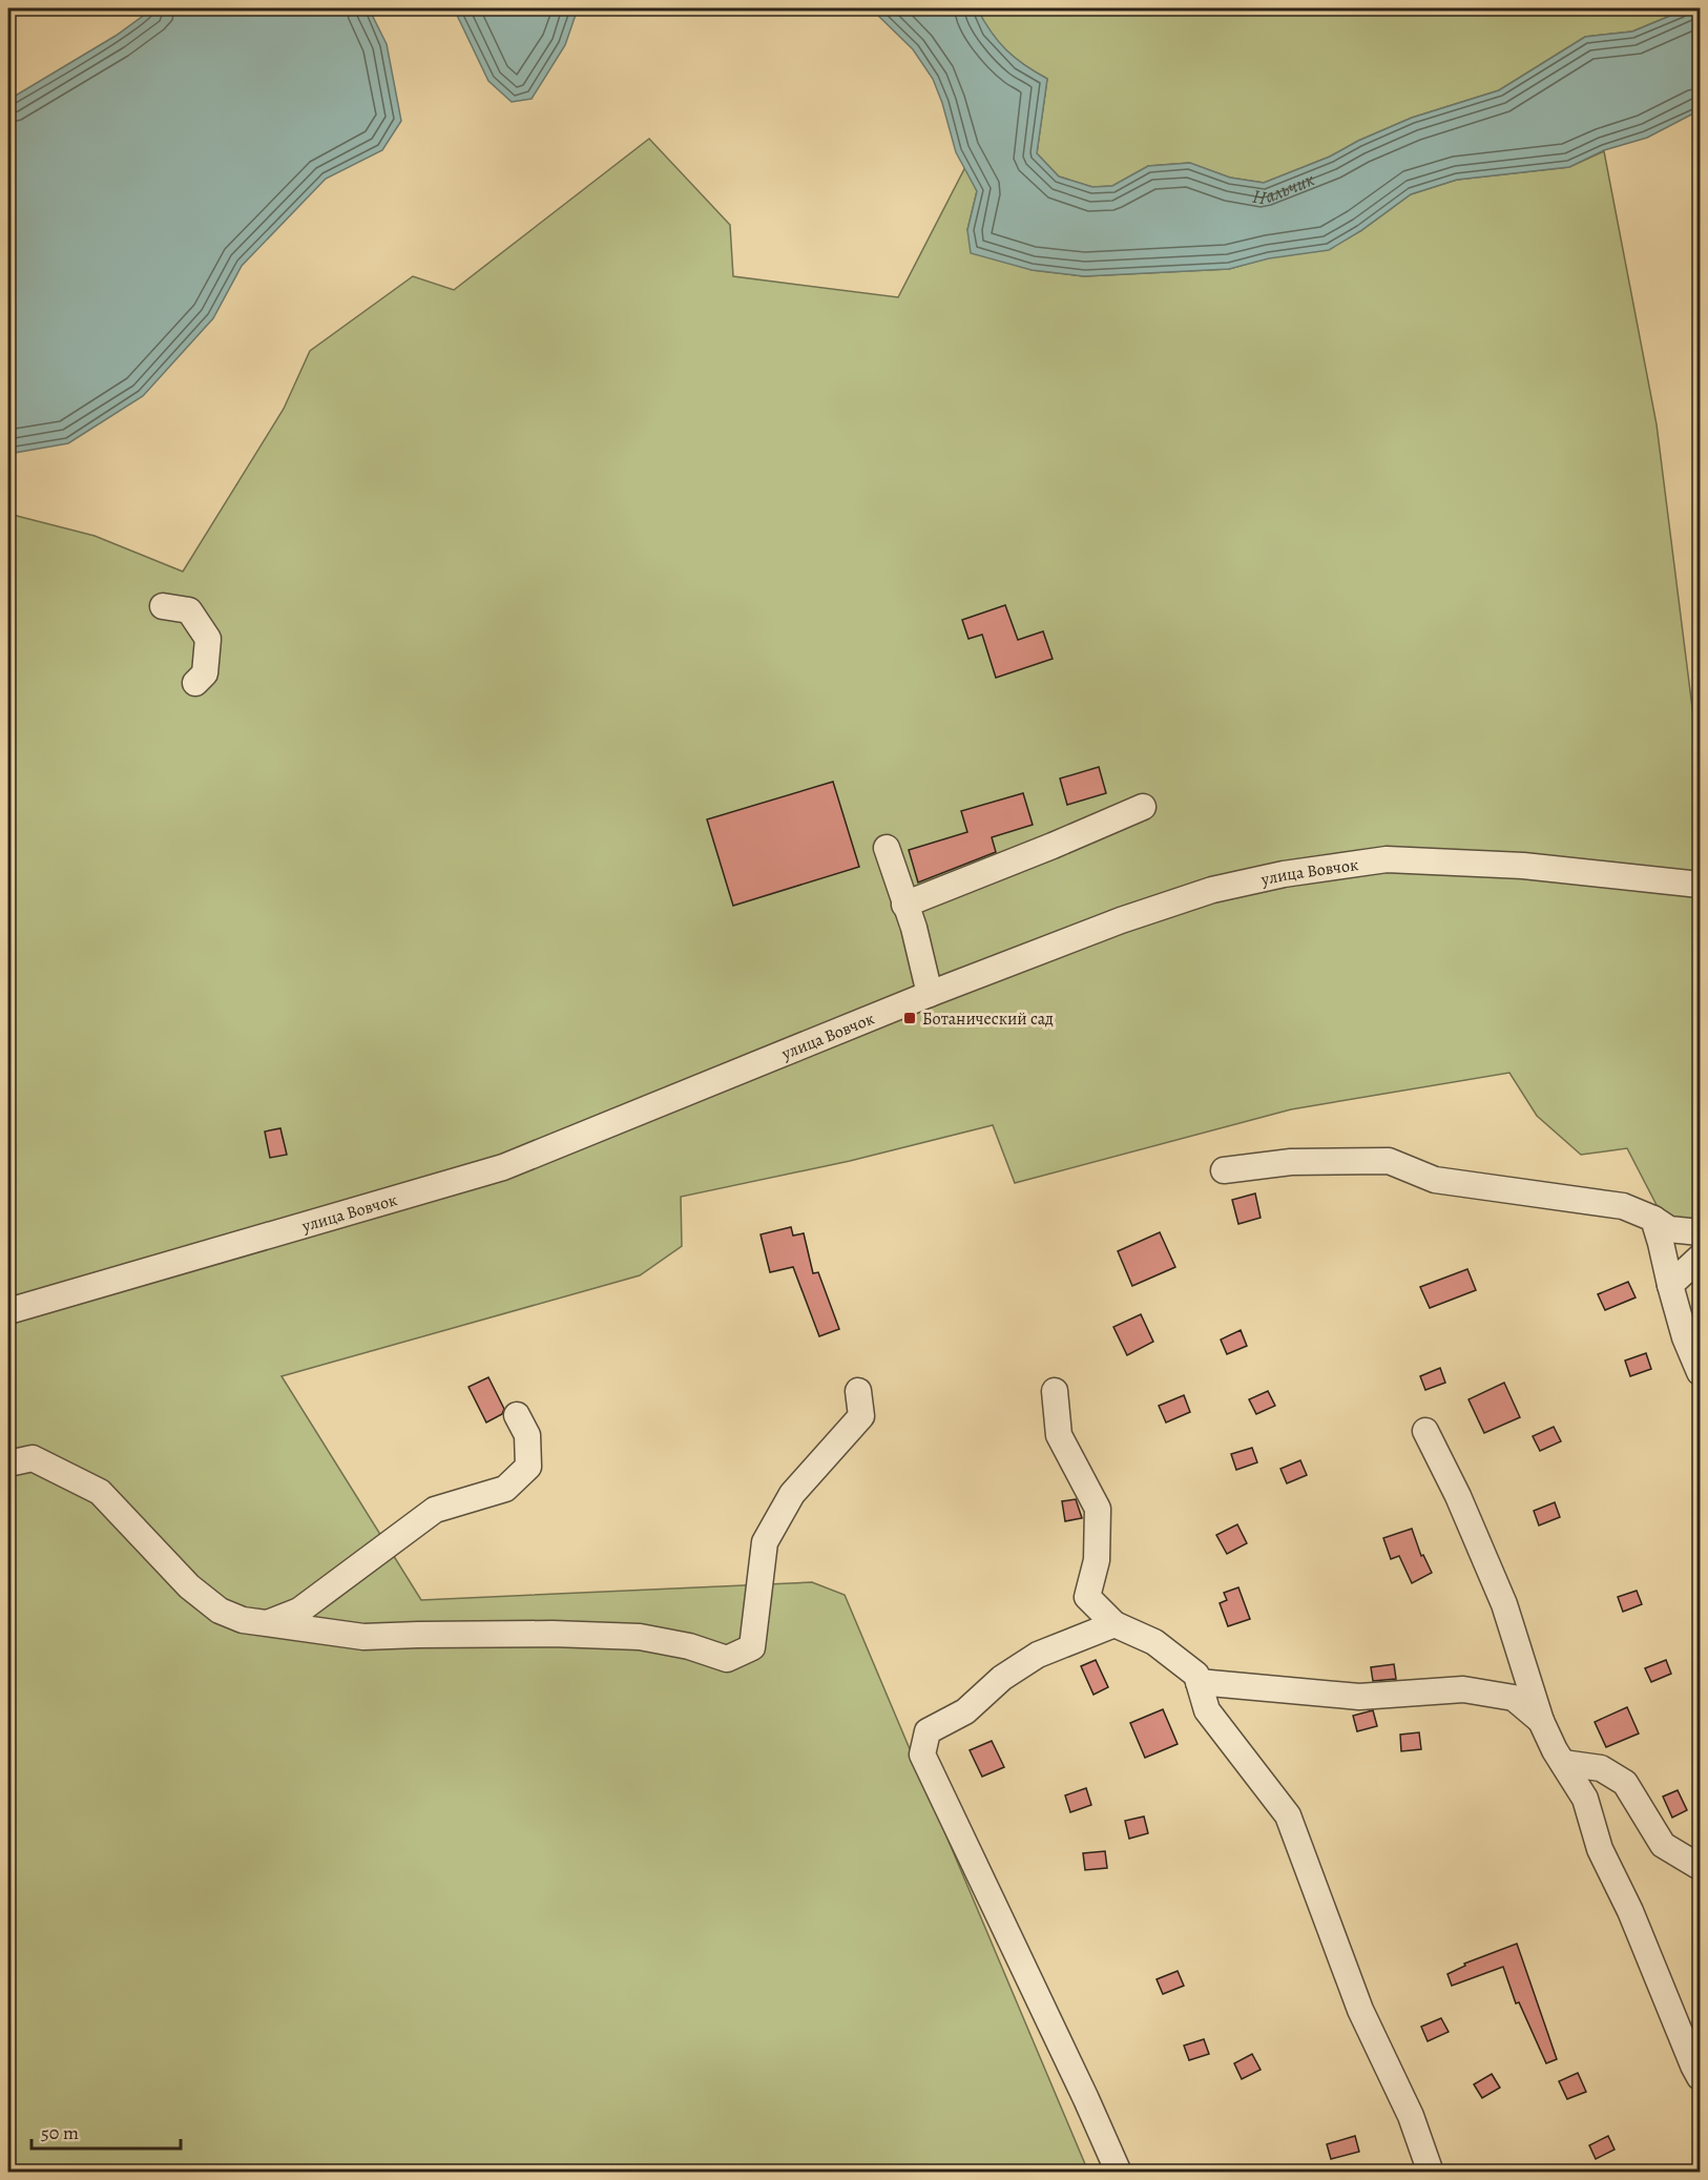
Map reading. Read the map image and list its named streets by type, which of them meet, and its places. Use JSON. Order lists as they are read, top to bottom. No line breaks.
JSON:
{"streets":{"street":["улица Вовчок"]},"water":["Нальчик"],"places":{"transit":["Ботанический сад"]},"scale_bar":"50 m"}
